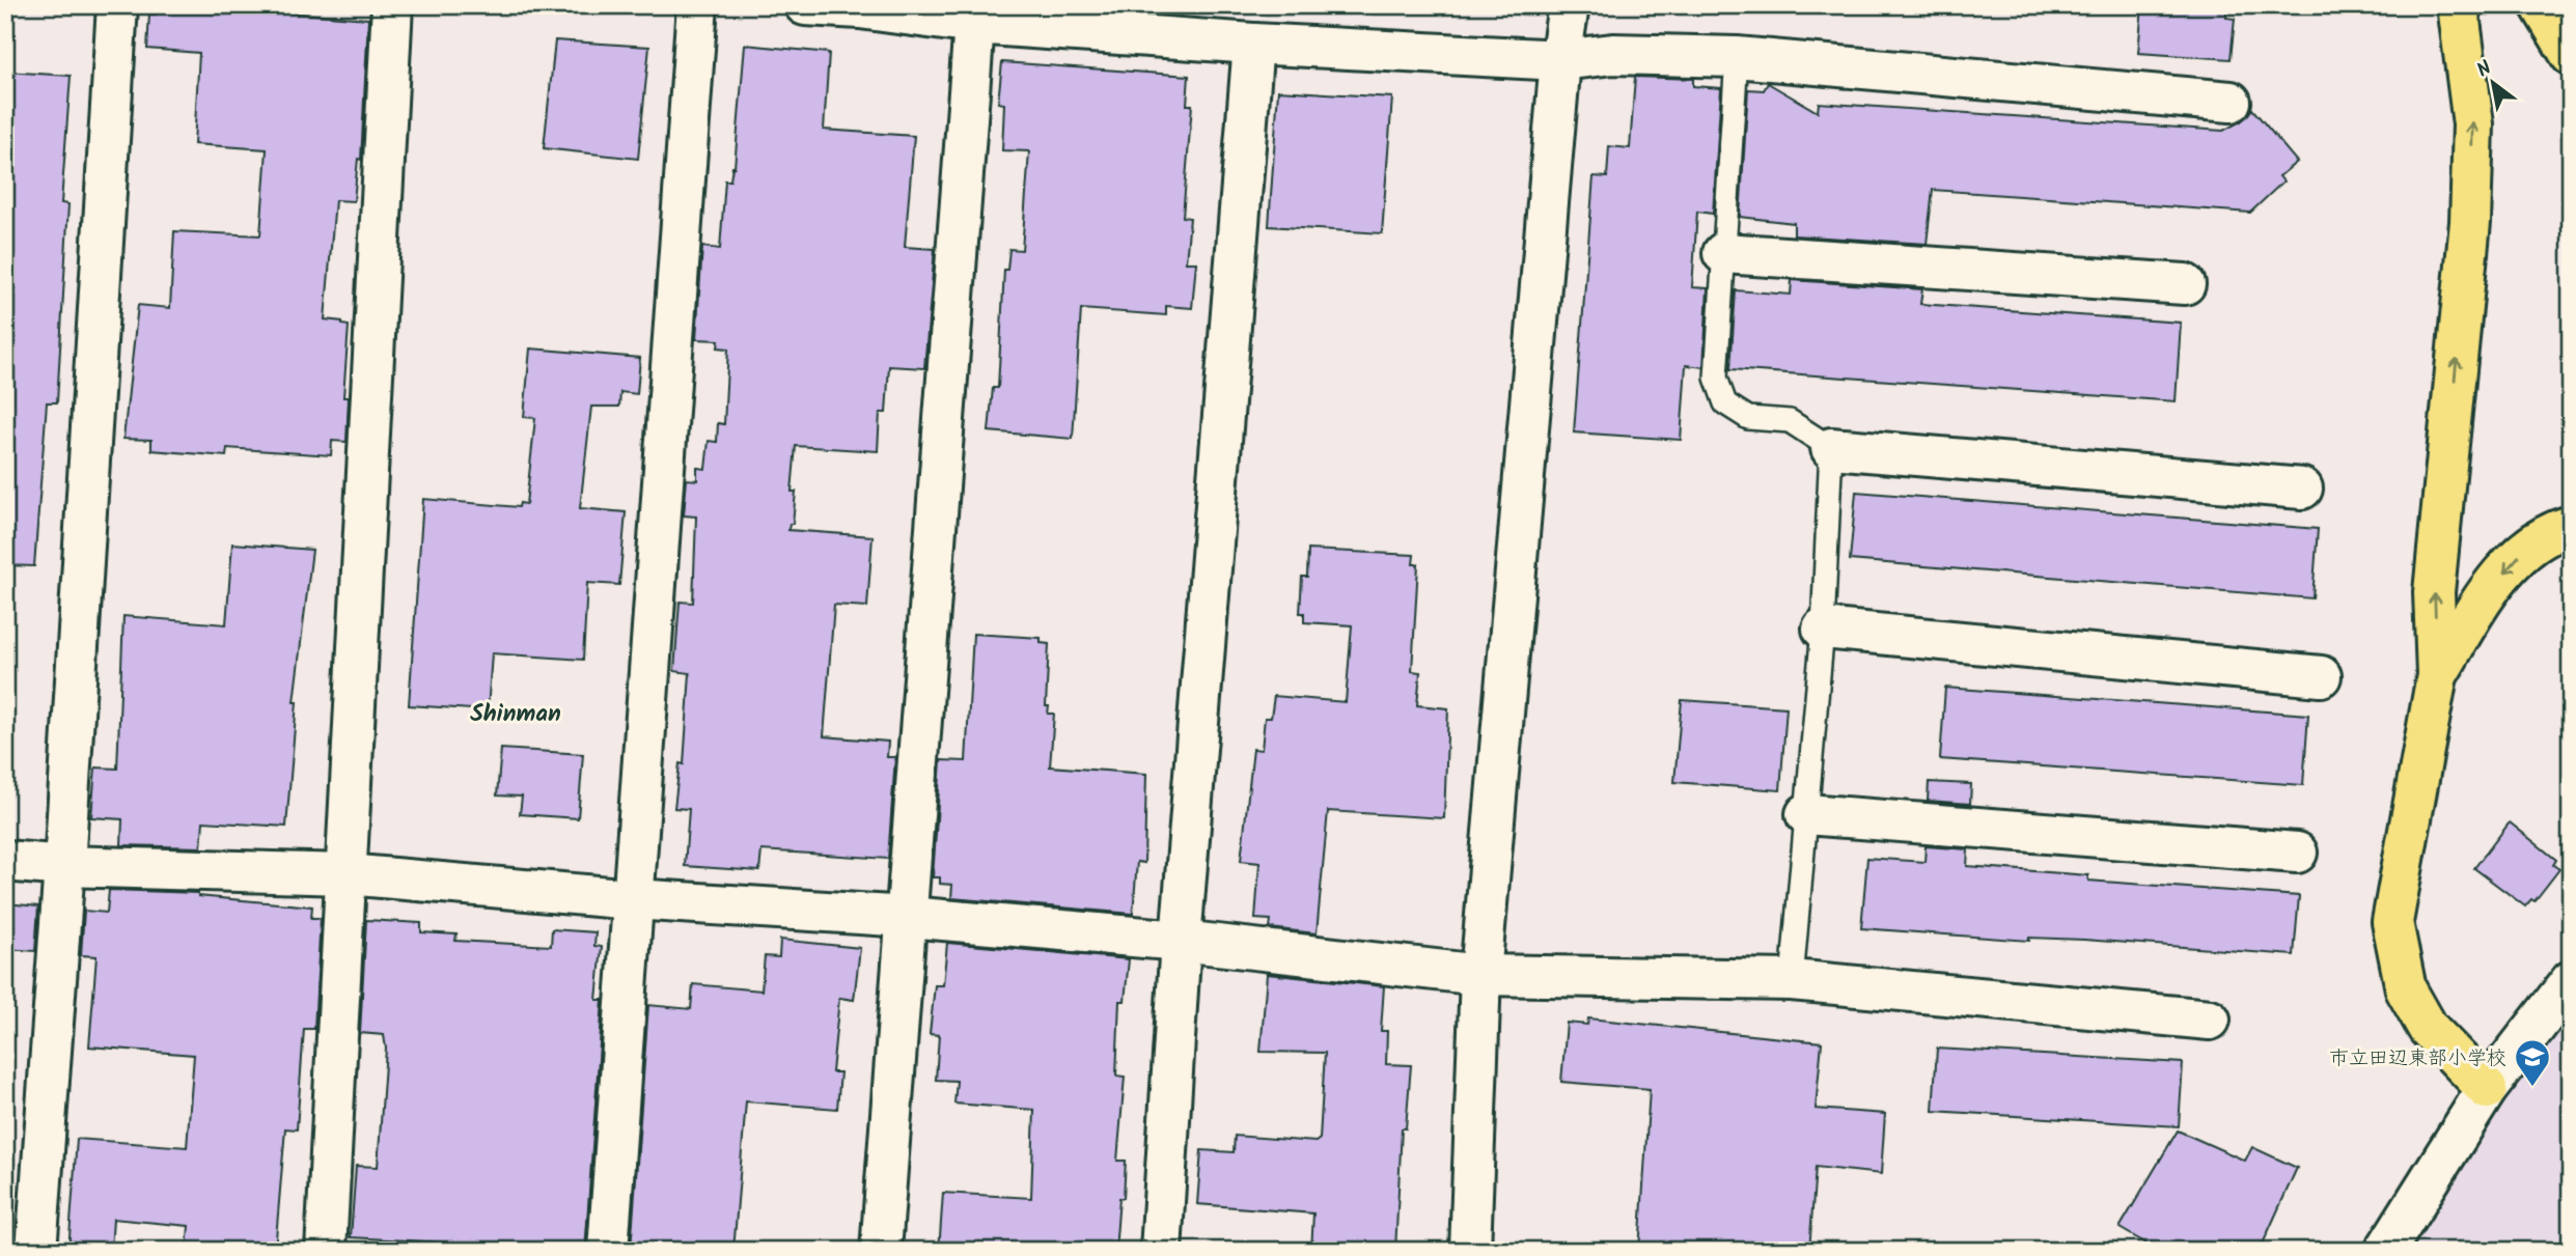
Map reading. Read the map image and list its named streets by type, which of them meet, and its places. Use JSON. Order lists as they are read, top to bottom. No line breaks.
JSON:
{"districts":["Shinman"],"places":{"school or university":["市立田辺東部小学校"]},"north":"top left"}
